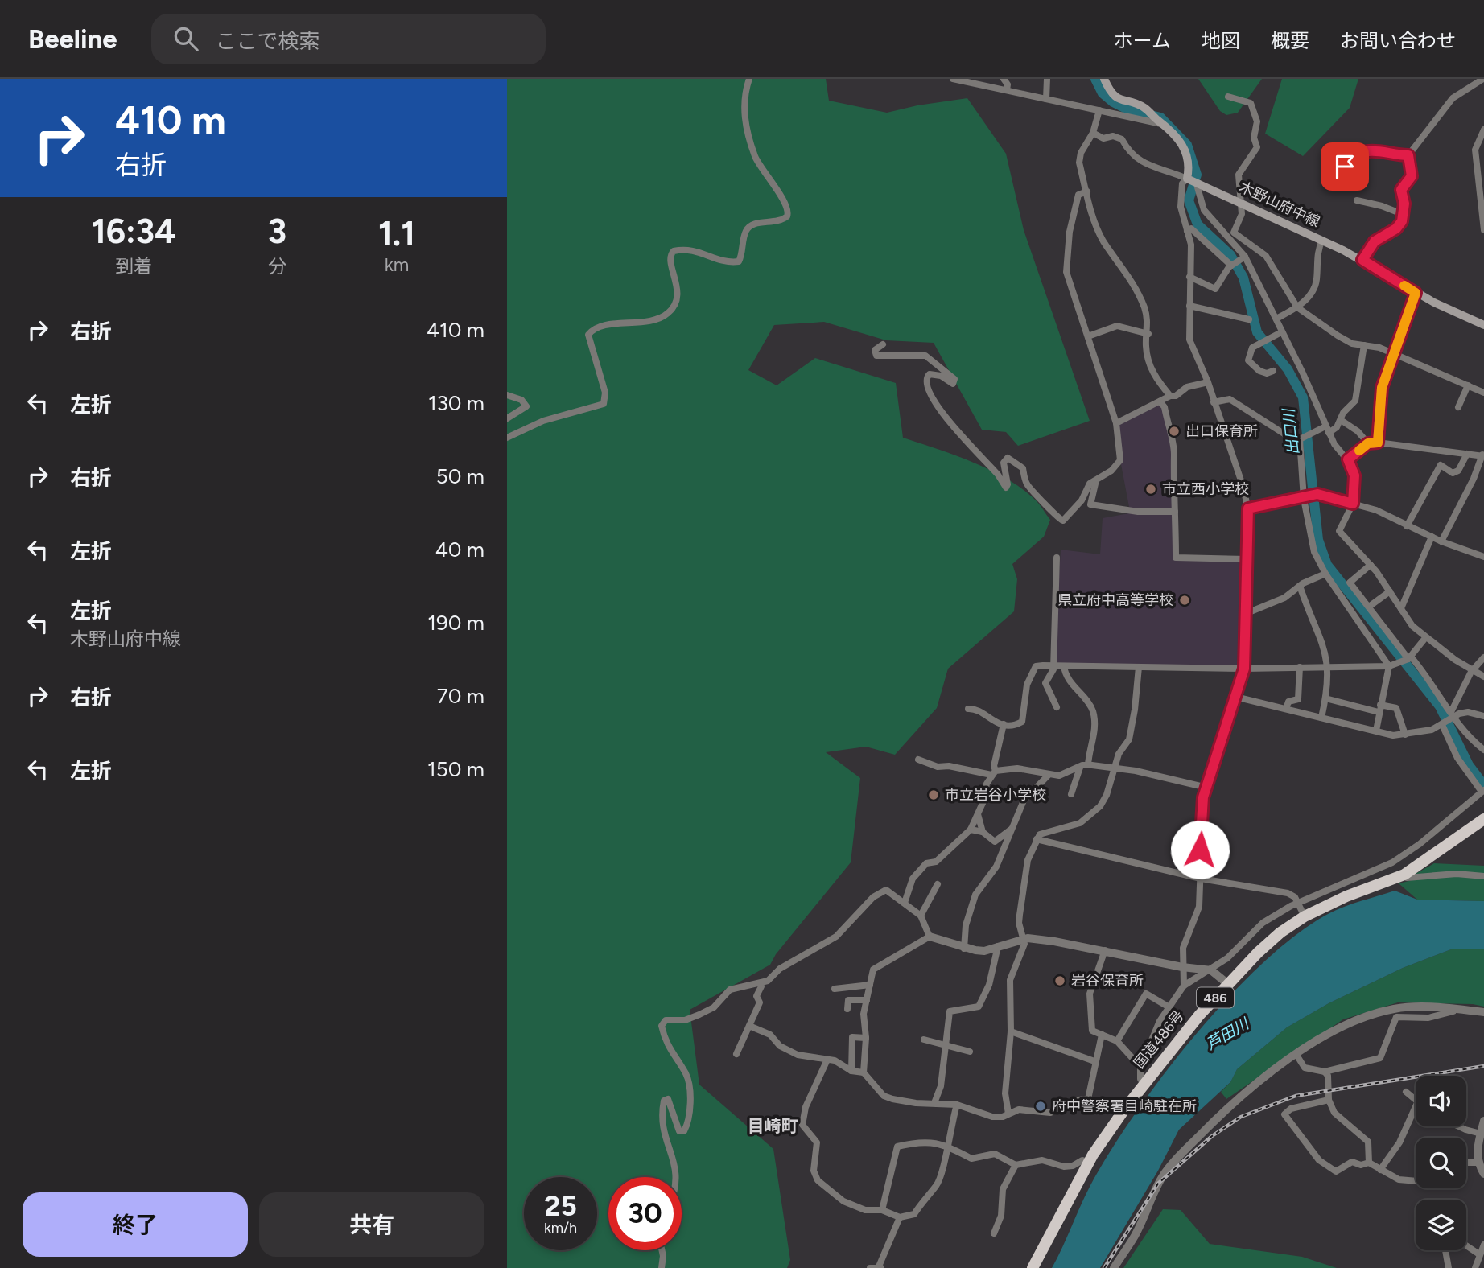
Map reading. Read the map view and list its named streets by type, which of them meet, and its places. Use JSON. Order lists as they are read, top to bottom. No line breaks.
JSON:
{"streets":{"highway":["486","国道486号"],"main road":["木野山府中線"]},"districts":["目崎町"],"water":["出口川","芦田川"],"places":["出口保育所","市立西小学校","県立府中高等学校","市立岩谷小学校","岩谷保育所","府中警察署目崎駐在所"],"page":{"header":"Beeline","search":"ここで検索","nav":["ホーム","地図","概要","お問い合わせ"],"turn":["410 m","右折"],"eta":["16:34","到着","3","分","1.1","km"],"list":[{"name":"右折","value":"410 m"},{"name":"左折","value":"130 m"},{"name":"右折","value":"50 m"},{"name":"左折","value":"40 m"},{"name":"左折","note":"木野山府中線","value":"190 m"},{"name":"右折","value":"70 m"},{"name":"左折","value":"150 m"}],"speed":"25 km/h","limit":"30","buttons":["終了","共有"]}}
